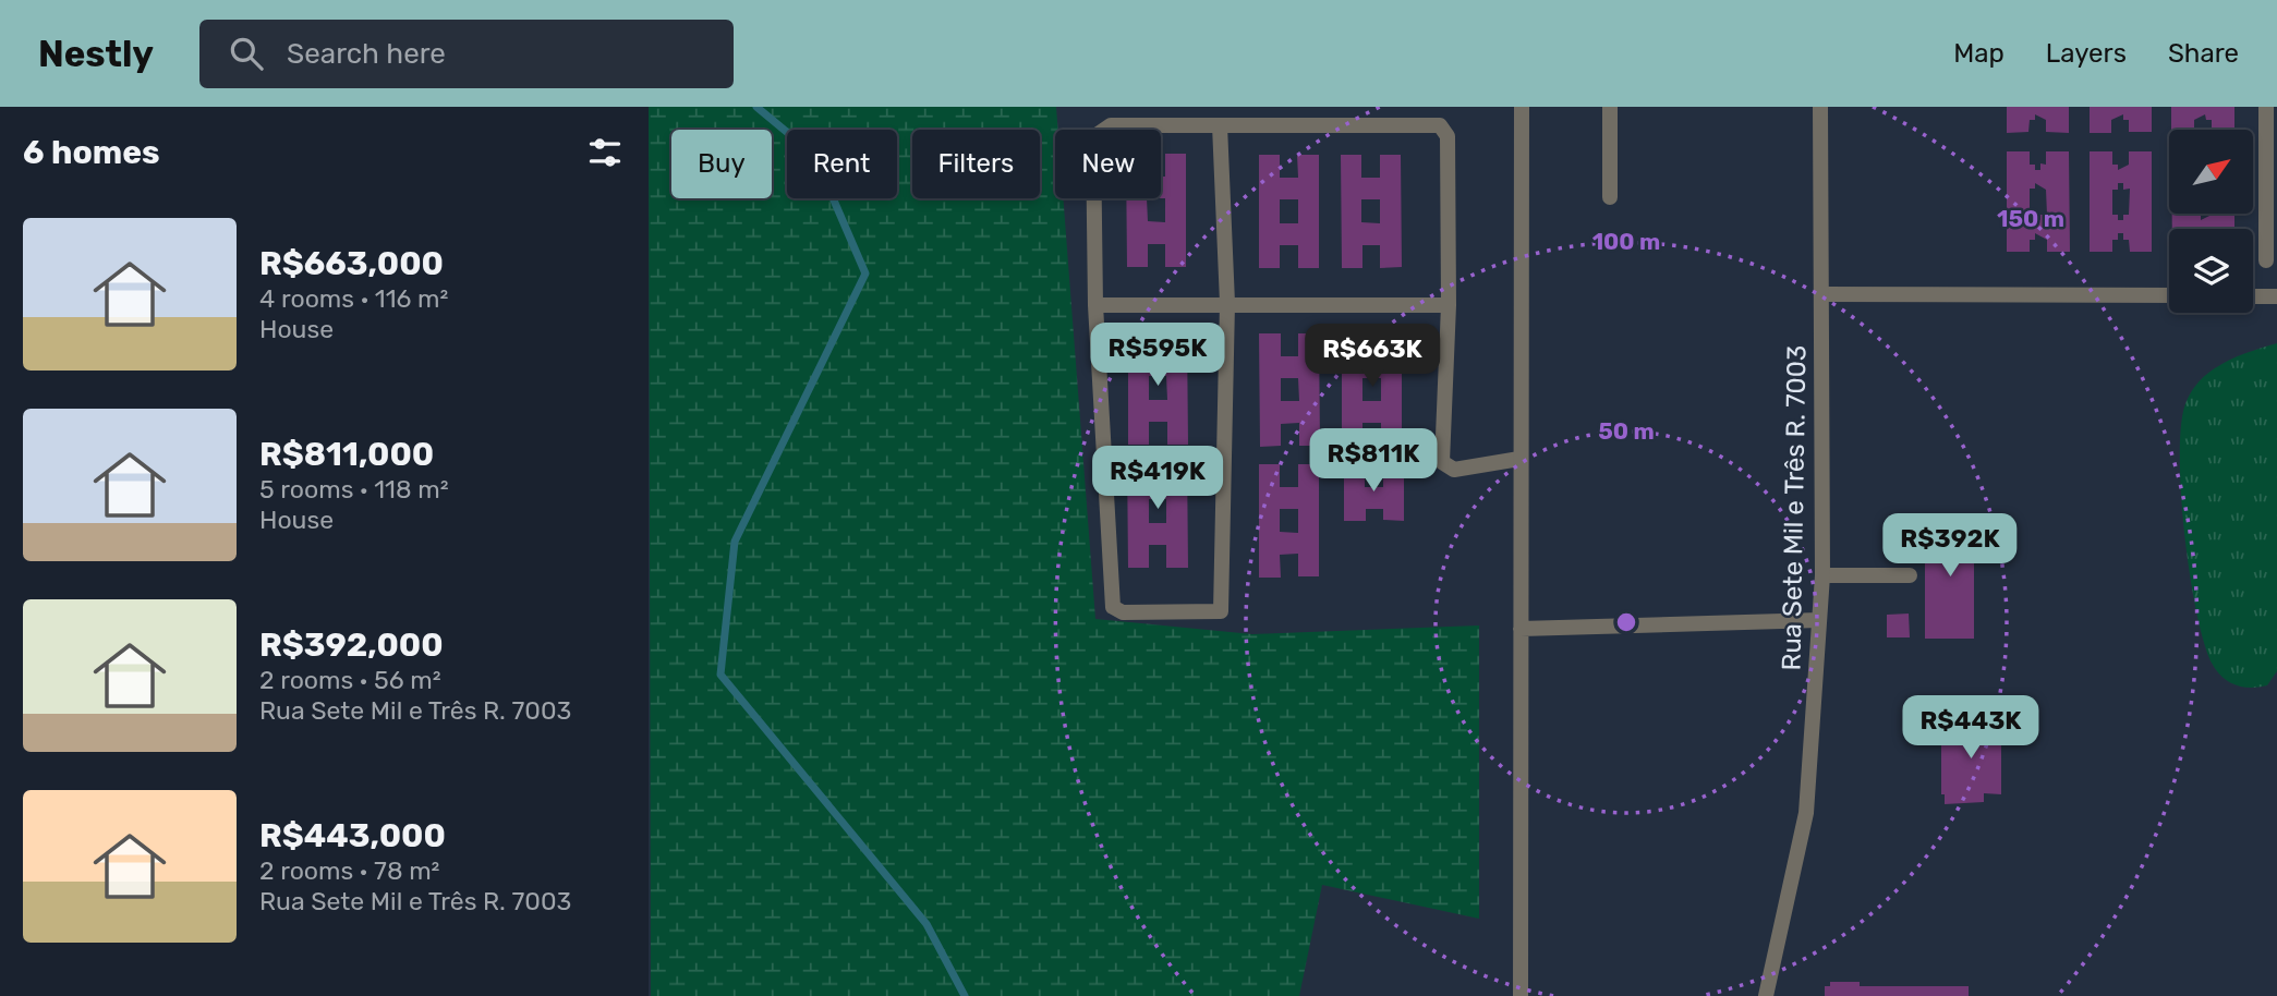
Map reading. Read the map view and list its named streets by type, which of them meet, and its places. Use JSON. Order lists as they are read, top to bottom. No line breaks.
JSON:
{"streets":{"street":["Rua Sete Mil e Três R. 7003"]},"north":"top right","page":{"header":"Nestly","search":"Search here","nav":["Map","Layers","Share"],"heading":"6 homes","chip":["Buy","Rent","Filters","New"],"list":[{"name":"R$663,000","note":"4 rooms · 116 m² · House"},{"name":"R$811,000","note":"5 rooms · 118 m² · House"},{"name":"R$392,000","note":"2 rooms · 56 m² · Rua Sete Mil e Três R. 7003"},{"name":"R$443,000","note":"2 rooms · 78 m² · Rua Sete Mil e Três R. 7003"}],"price":["R$595K","R$663K","R$811K","R$419K","R$392K","R$443K"]},"rings":["150 m","100 m","50 m"]}
